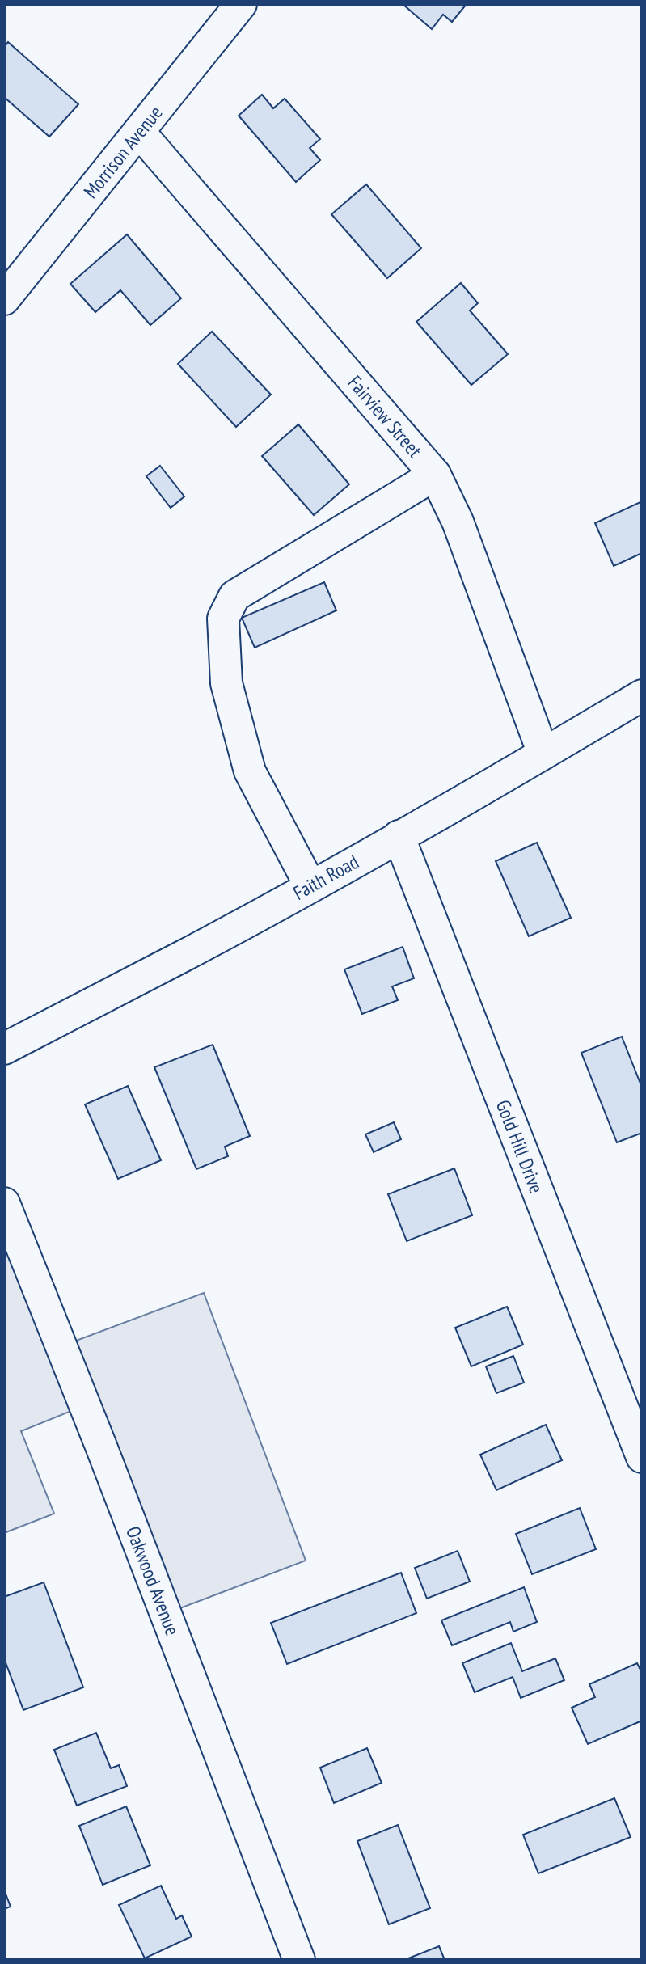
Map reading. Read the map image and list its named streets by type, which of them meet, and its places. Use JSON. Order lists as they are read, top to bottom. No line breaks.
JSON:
{"streets":{"street":["Morrison Avenue","Fairview Street","Faith Road","Gold Hill Drive","Oakwood Avenue"]},"crossings":[["Morrison Avenue","Fairview Street"],["Fairview Street","Faith Road"],["Faith Road","Gold Hill Drive"]]}
